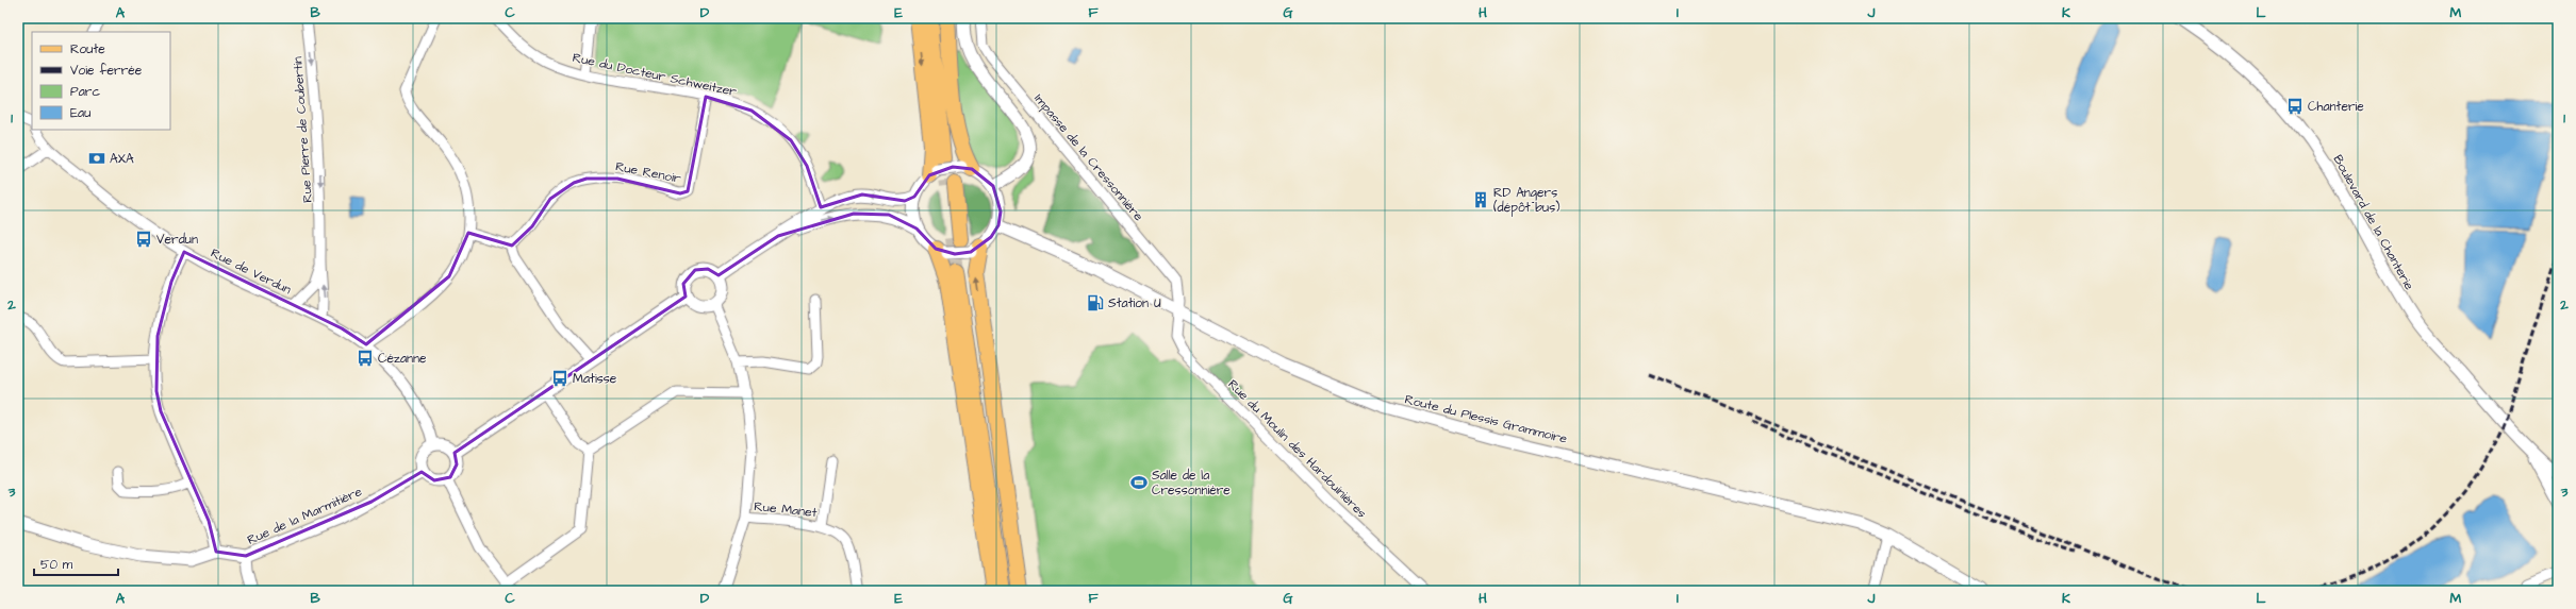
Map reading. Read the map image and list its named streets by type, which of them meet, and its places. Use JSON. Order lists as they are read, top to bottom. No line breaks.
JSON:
{"streets":{"street":["Rue du Docteur Schweitzer","Rue Pierre de Coubertin","Impasse de la Cressonnière","Rue Renoir","Boulevard de la Chanterie","Rue de Verdun","Route du Plessis Grammoire","Rue du Moulin des Hardouinières","Rue Manet","Rue de la Marmitière"]},"crossings":[["Rue du Docteur Schweitzer","Rue Renoir"],["Rue Pierre de Coubertin","Rue de Verdun"],["Impasse de la Cressonnière","Route du Plessis Grammoire"],["Impasse de la Cressonnière","Rue du Moulin des Hardouinières"],["Route du Plessis Grammoire","Rue du Moulin des Hardouinières"]],"places":{"bus stop":["Chanterie","Verdun","Cézanne","Matisse"],"bank":["AXA"],"building":["RD Angers (dépôt bus)"],"fuel station":["Station U"],"sports":["Salle de la Cressonnière"]},"legend":["Route","Voie ferrée","Parc","Eau"],"scale_bar":"50 m","grid":{"columns":["A","B","C","D","E","F","G","H","I","J","K","L","M"],"rows":["1","2","3"]}}
